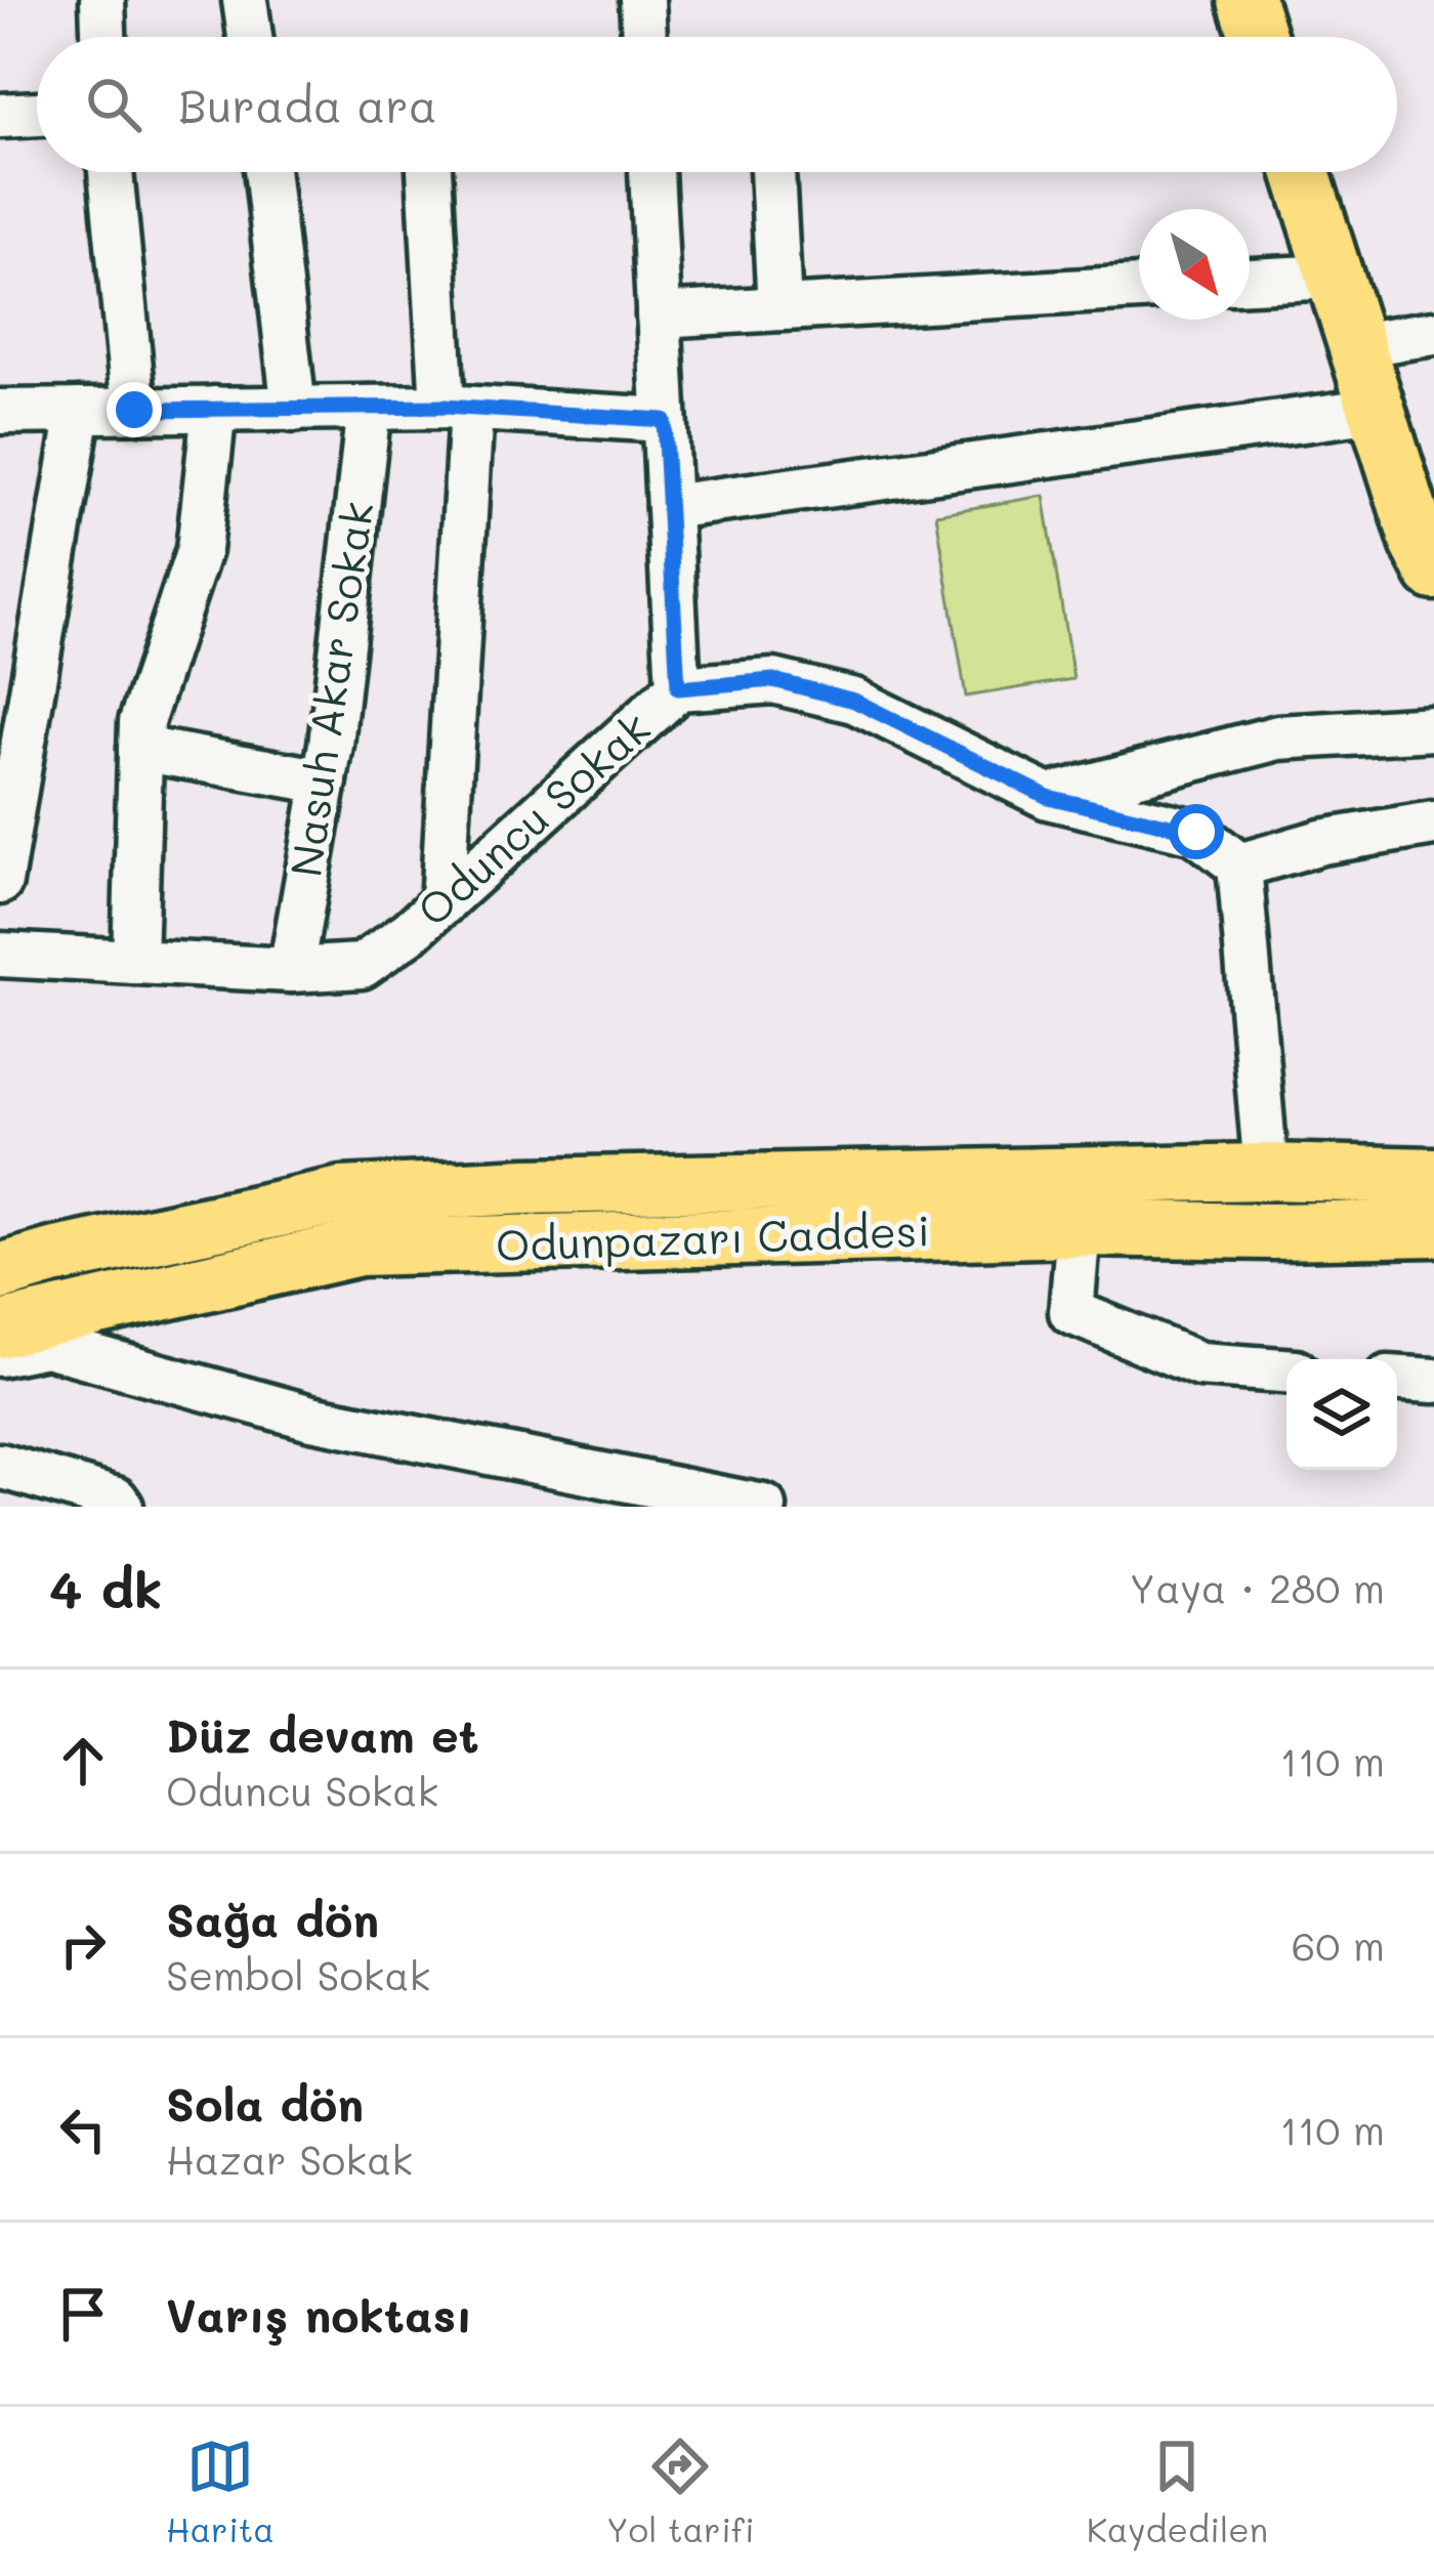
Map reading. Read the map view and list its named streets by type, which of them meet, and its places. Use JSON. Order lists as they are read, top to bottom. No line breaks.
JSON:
{"streets":{"main road":["Odunpazarı Caddesi"],"street":["Nasuh Akar Sokak","Oduncu Sokak"]},"crossings":[["Nasuh Akar Sokak","Oduncu Sokak"]],"north":"bottom right","page":{"search":"Burada ara","heading":["4 dk","Yaya · 280 m"],"list":[["Düz devam et","Oduncu Sokak","110 m"],["Sağa dön","Sembol Sokak","60 m"],["Sola dön","Hazar Sokak","110 m"],"Varış noktası"],"nav":["Harita","Yol tarifi","Kaydedilen"]}}
